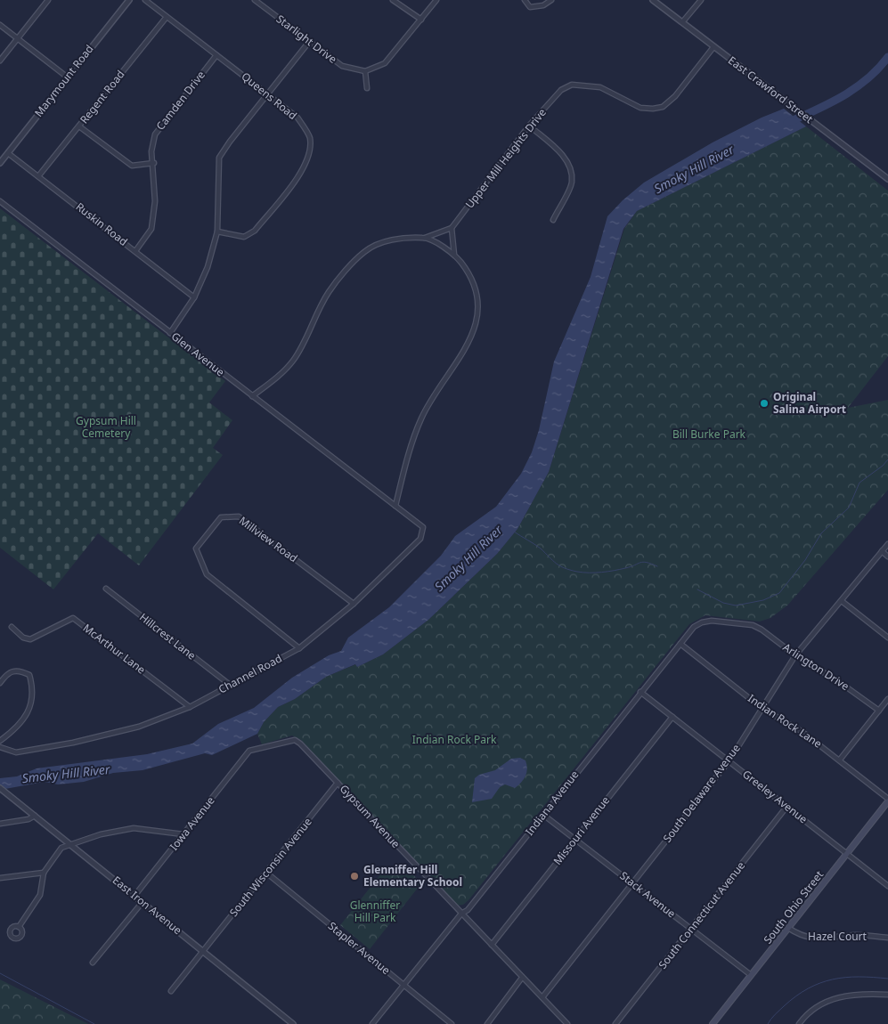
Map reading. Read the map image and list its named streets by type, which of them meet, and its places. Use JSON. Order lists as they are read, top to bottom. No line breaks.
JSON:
{"streets":{"main road":["South Ohio Street"],"street":["Starlight Drive","Marymount Road","East Crawford Street","Queens Road","Regent Road","Camden Drive","Upper Mill Heights Drive","Ruskin Road","Glen Avenue","Millview Road","Hillcrest Lane","McArthur Lane","Arlington Drive","Channel Road","Indian Rock Lane","South Delaware Avenue","Greeley Avenue","Indiana Avenue","Gypsum Avenue","Iowa Avenue","Missouri Avenue","South Wisconsin Avenue","Stack Avenue","East Iron Avenue","South Connecticut Avenue","Hazel Court","Stapler Avenue"]},"crossings":[["Marymount Road","Ruskin Road"],["East Crawford Street","Upper Mill Heights Drive"],["Queens Road","Regent Road"],["Queens Road","Camden Drive"],["Regent Road","Ruskin Road"],["Camden Drive","Ruskin Road"],["Glen Avenue","Channel Road"],["Millview Road","Channel Road"],["Hillcrest Lane","Channel Road"],["McArthur Lane","Channel Road"],["Arlington Drive","South Delaware Avenue"],["Arlington Drive","Indiana Avenue"],["Indian Rock Lane","South Delaware Avenue"],["Indian Rock Lane","Indiana Avenue"],["Indian Rock Lane","South Ohio Street"],["South Delaware Avenue","Greeley Avenue"],["South Delaware Avenue","Gypsum Avenue"],["South Delaware Avenue","Stack Avenue"],["Greeley Avenue","Indiana Avenue"],["Greeley Avenue","Missouri Avenue"],["Greeley Avenue","South Ohio Street"],["Greeley Avenue","South Connecticut Avenue"],["Indiana Avenue","Gypsum Avenue"],["Indiana Avenue","Stack Avenue"],["Indiana Avenue","Stapler Avenue"],["Gypsum Avenue","Iowa Avenue"],["Gypsum Avenue","Missouri Avenue"],["Gypsum Avenue","South Wisconsin Avenue"],["Iowa Avenue","East Iron Avenue"],["Missouri Avenue","Stack Avenue"],["South Wisconsin Avenue","East Iron Avenue"],["South Wisconsin Avenue","Stapler Avenue"],["Stack Avenue","South Ohio Street"],["Stack Avenue","South Connecticut Avenue"],["South Ohio Street","Hazel Court"]],"water":["Smoky Hill River"],"parks":["Gypsum Hill Cemetery","Bill Burke Park","Indian Rock Park","Glenniffer Hill Park"],"places":["Original Salina Airport","Glenniffer Hill Elementary School"]}
